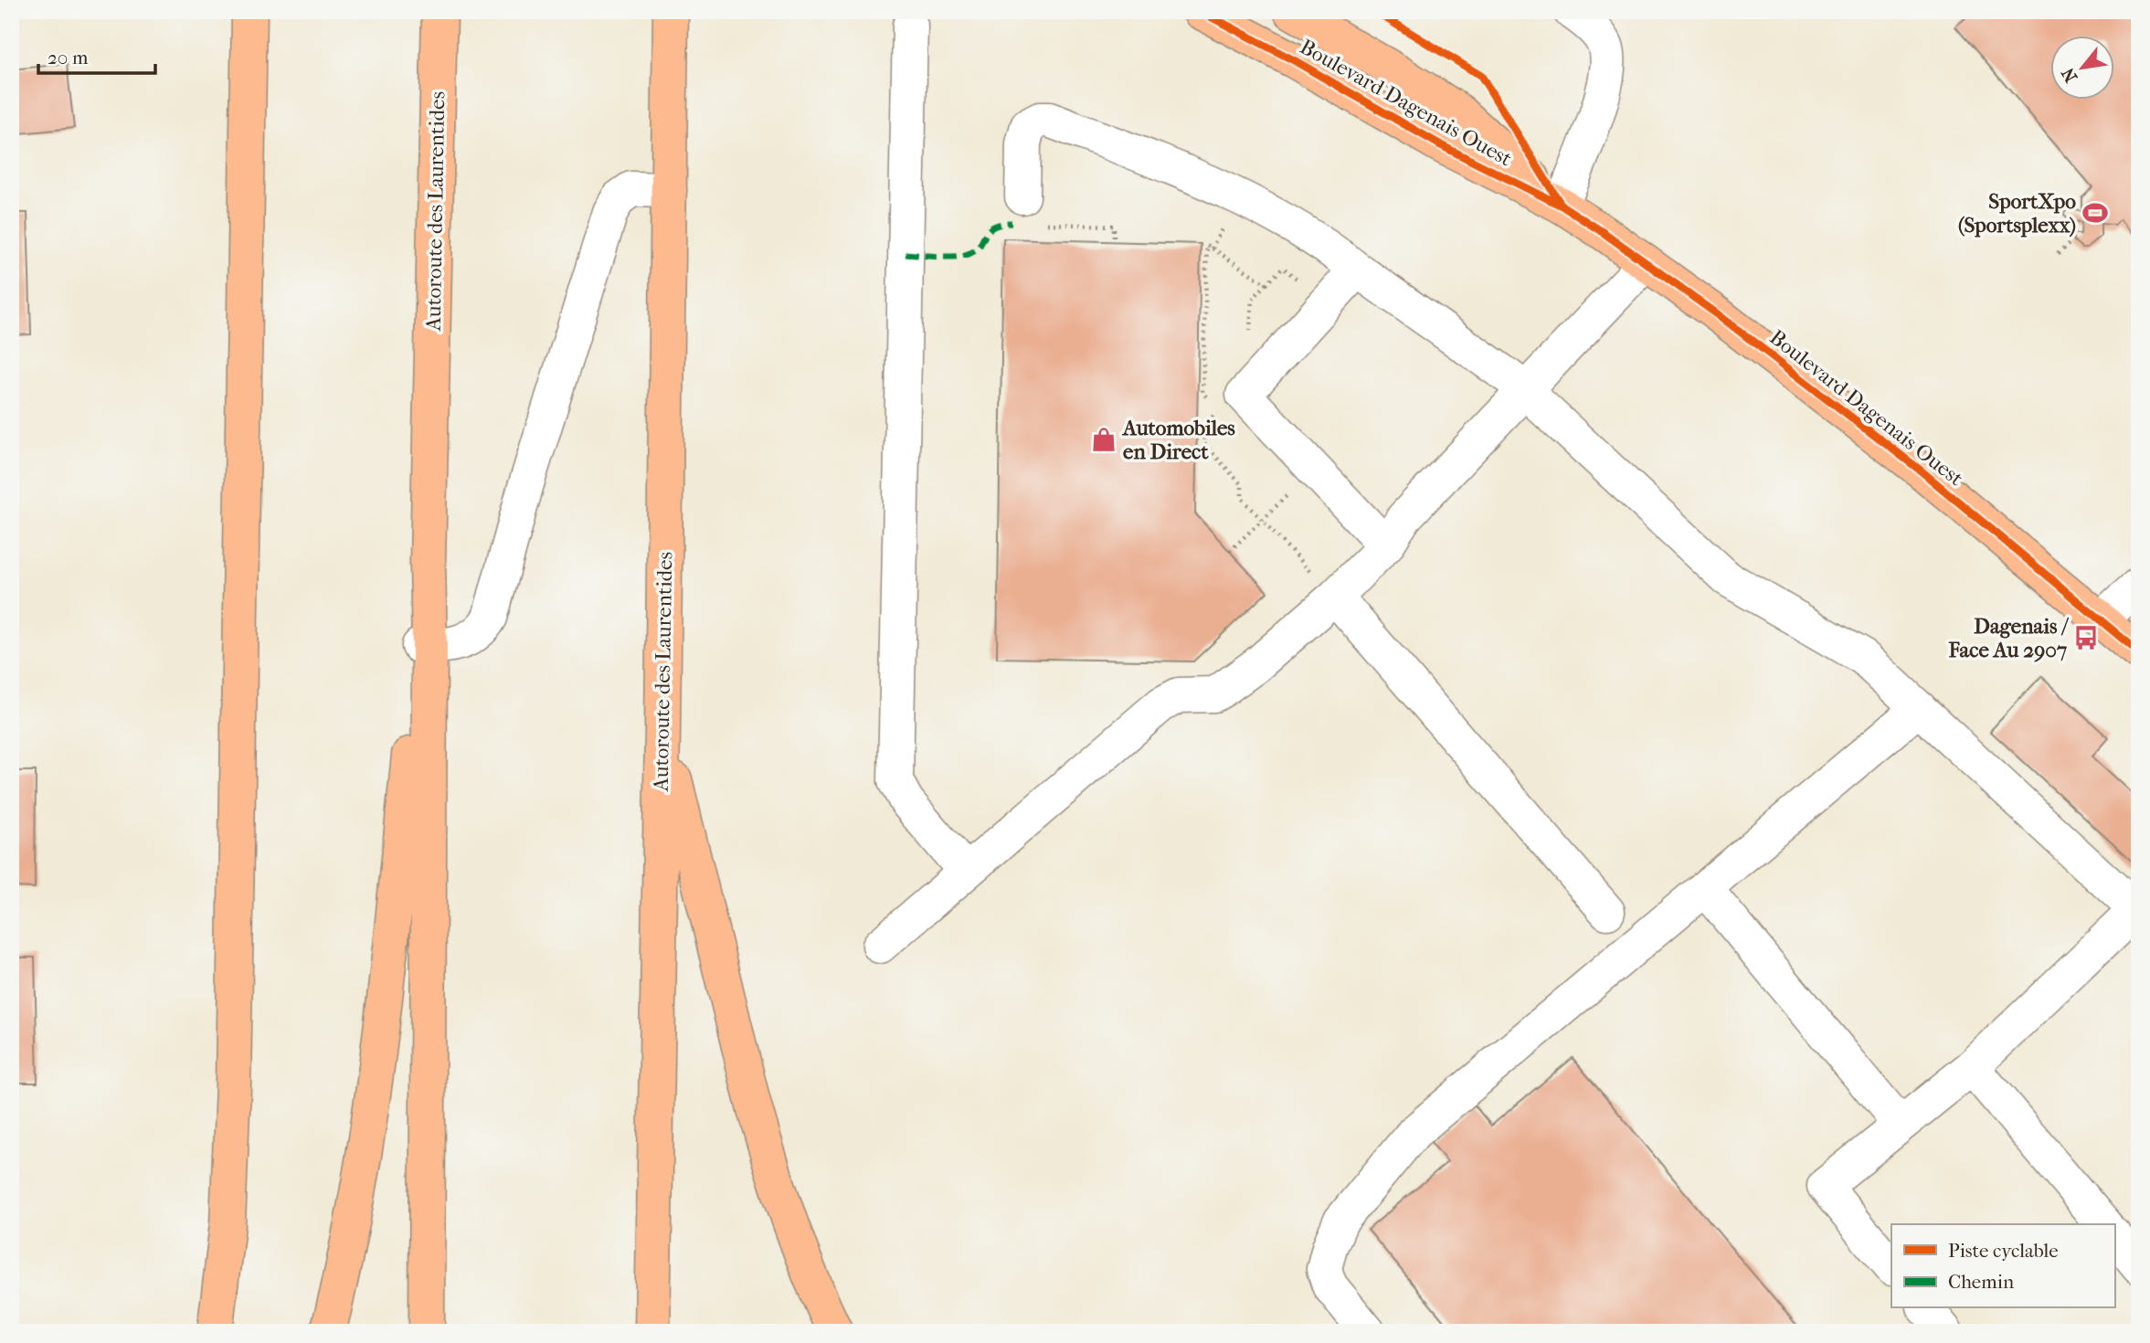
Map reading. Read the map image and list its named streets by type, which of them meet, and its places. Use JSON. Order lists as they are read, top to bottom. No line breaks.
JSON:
{"streets":{"main road":["Boulevard Dagenais Ouest","Autoroute des Laurentides"]},"places":{"sports":["SportXpo (Sportsplexx)"],"shop":["Automobiles en Direct"],"bus stop":["Dagenais / Face Au 2907"]},"legend":["Piste cyclable","Chemin"],"scale_bar":"20 m","north":"bottom left"}
